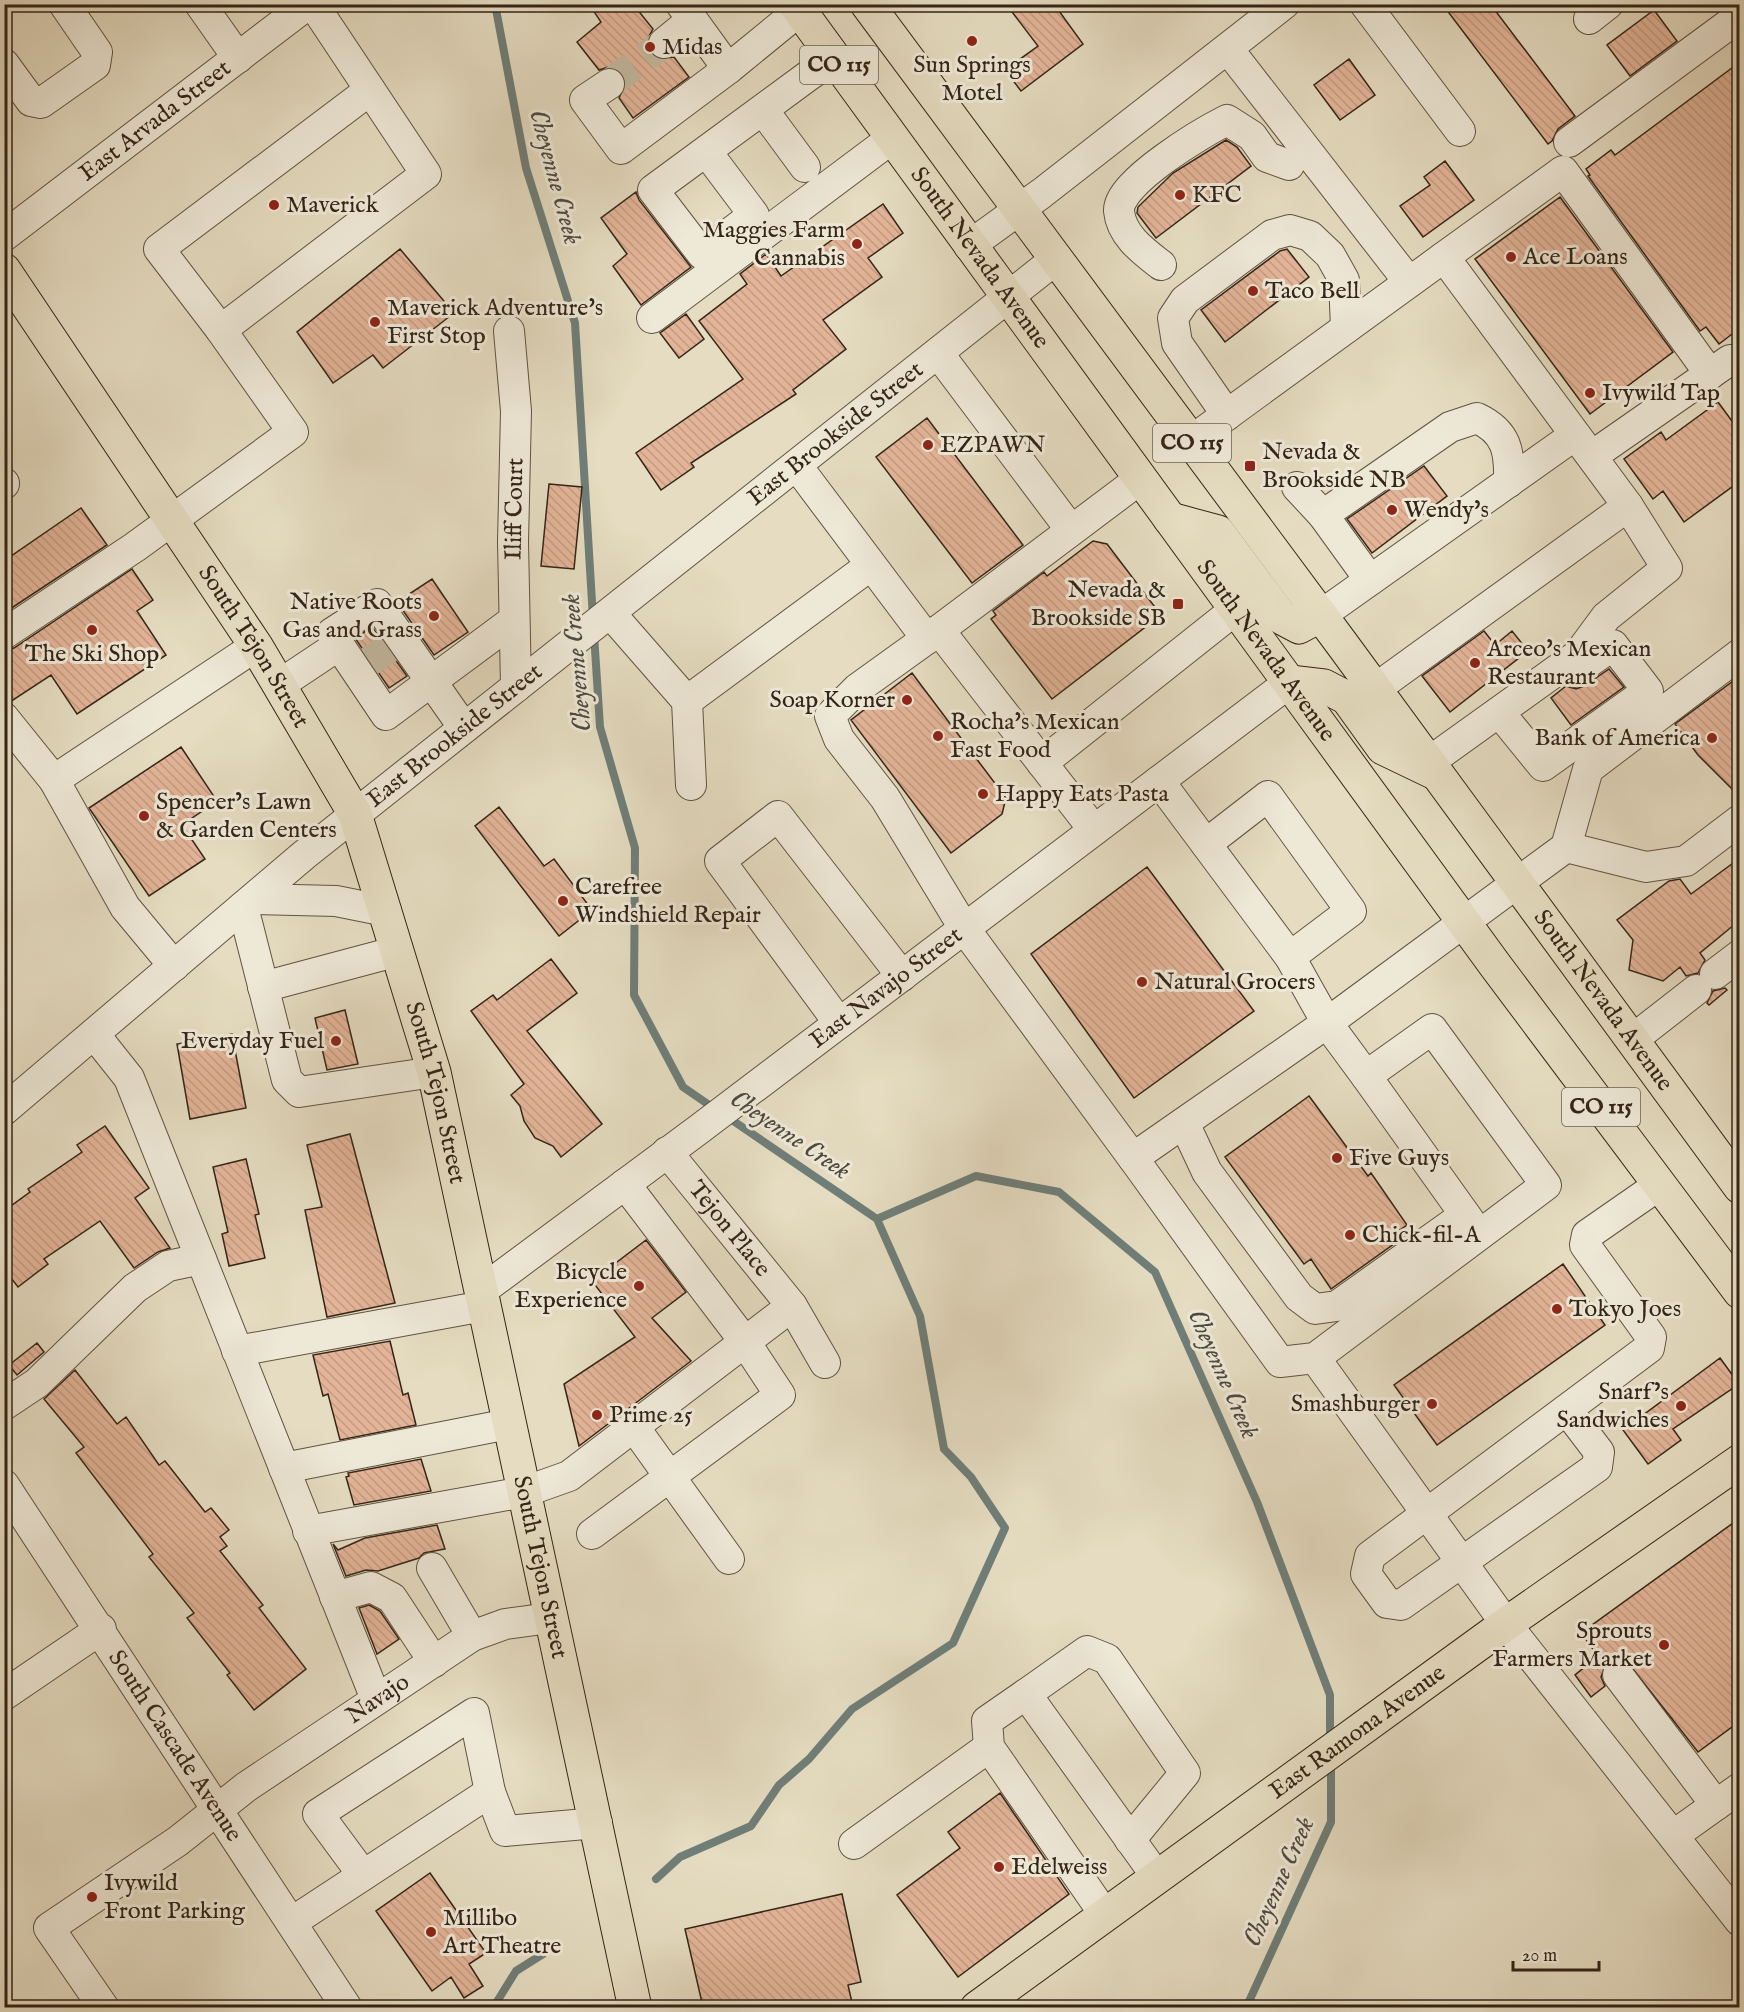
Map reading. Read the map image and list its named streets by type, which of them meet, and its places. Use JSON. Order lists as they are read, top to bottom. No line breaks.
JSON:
{"streets":{"main road":["CO 115","South Nevada Avenue","South Tejon Street","East Ramona Avenue"],"street":["East Arvada Street","East Brookside Street","Iliff Court","East Navajo Street","Tejon Place","Navajo","South Cascade Avenue"]},"crossings":[["South Nevada Avenue","East Brookside Street"],["South Nevada Avenue","East Navajo Street"],["East Brookside Street","Iliff Court"],["East Brookside Street","South Tejon Street"],["South Tejon Street","East Navajo Street"],["South Tejon Street","Navajo"],["East Navajo Street","Tejon Place"],["Navajo","South Cascade Avenue"]],"water":["Cheyenne Creek"],"places":{"other":["Sun Springs Motel","Midas","KFC","Maverick","Maggies Farm Cannabis","Ace Loans","Taco Bell","Maverick Adventure's First Stop","Ivywild Tap","EZPAWN","Wendy's","Native Roots Gas and Grass","The Ski Shop","Arceo's Mexican Restaurant","Soap Korner","Rocha's Mexican Fast Food","Bank of America","Happy Eats Pasta","Spencer’s Lawn & Garden Centers","Carefree Windshield Repair","Natural Grocers","Everyday Fuel","Five Guys","Chick-fil-A","Bicycle Experience","Tokyo Joes","Smashburger","Snarf's Sandwiches","Prime 25","Sprouts Farmers Market","Edelweiss","Ivywild Front Parking","Millibo Art Theatre"],"transit":["Nevada & Brookside NB","Nevada & Brookside SB"]},"scale_bar":"20 m"}
